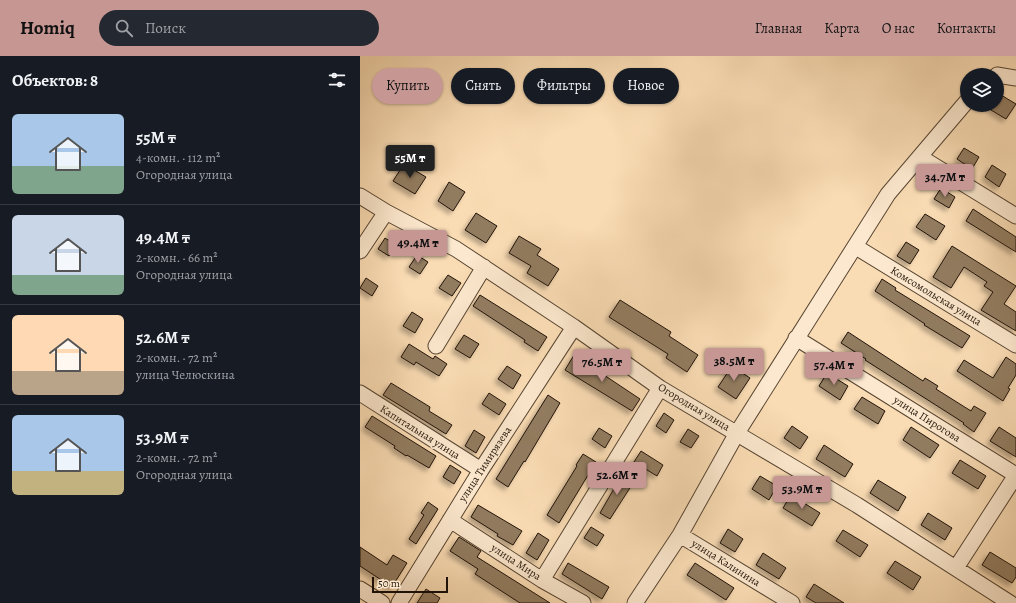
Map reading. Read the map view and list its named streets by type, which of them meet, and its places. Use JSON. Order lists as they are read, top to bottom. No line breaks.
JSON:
{"streets":{"street":["Комсомольская улица","Огородная улица","улица Пирогова","Капитальная улица","улица Тимирязева","улица Мира","улица Калинина"]},"crossings":[["Огородная улица","улица Тимирязева"],["Капитальная улица","улица Тимирязева"],["улица Тимирязева","улица Мира"]],"scale_bar":"50 m","page":{"header":"Homiq","search":"Поиск","nav":["Главная","Карта","О нас","Контакты"],"heading":"Объектов: 8","chip":["Купить","Снять","Фильтры","Новое"],"list":[{"name":"55M ₸","note":"4-комн. · 112 m² · Огородная улица"},{"name":"49.4M ₸","note":"2-комн. · 66 m² · Огородная улица"},{"name":"52.6M ₸","note":"2-комн. · 72 m² · улица Челюскина"},{"name":"53.9M ₸","note":"2-комн. · 72 m² · Огородная улица"}],"price":["55M ₸","34.7M ₸","49.4M ₸","38.5M ₸","76.5M ₸","57.4M ₸","52.6M ₸","53.9M ₸"],"scale":"50 m"}}
